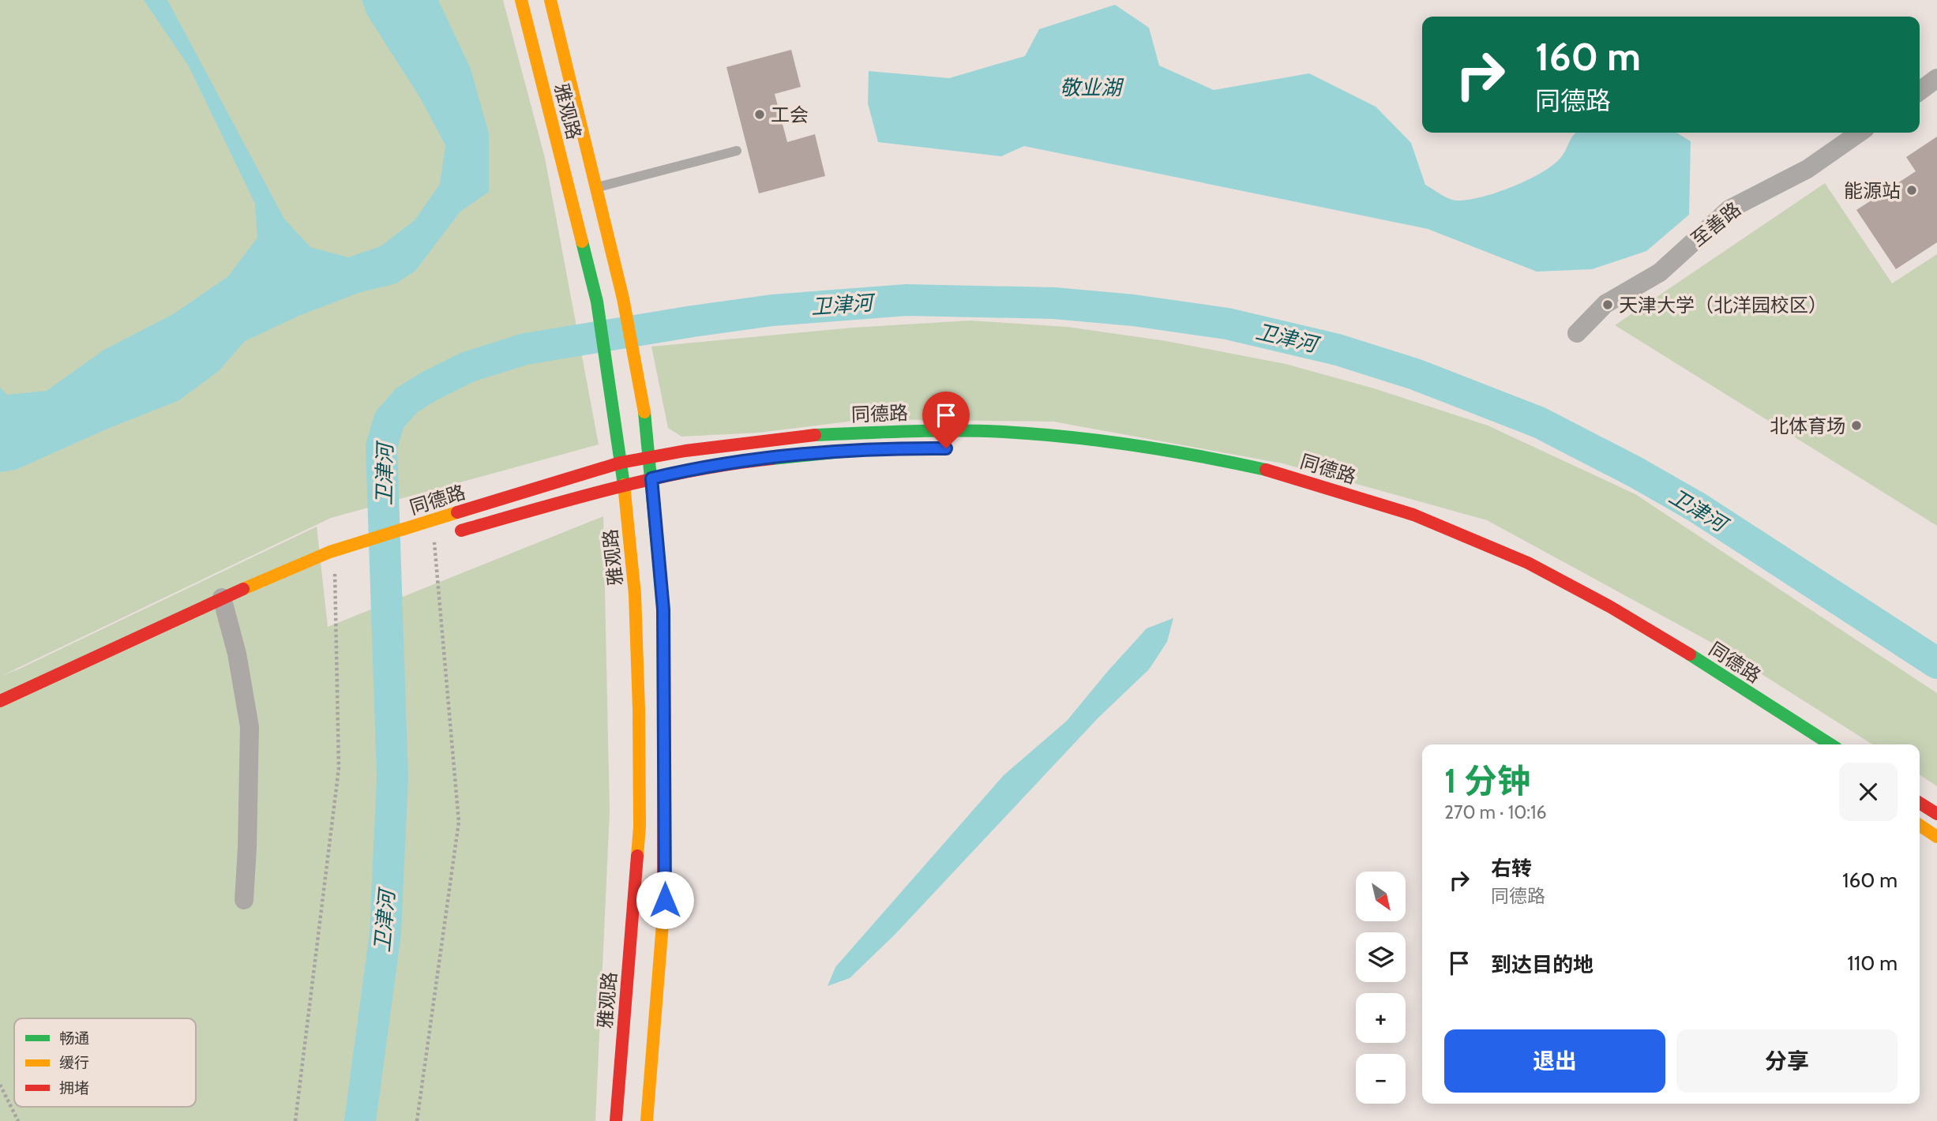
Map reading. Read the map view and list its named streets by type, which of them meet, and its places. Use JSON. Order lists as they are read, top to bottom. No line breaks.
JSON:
{"streets":{"main road":["雅观路","同德路"],"street":["至善路"]},"crossings":[["雅观路","同德路"]],"water":["敬业湖","卫津河"],"places":["工会","能源站","天津大学（北洋园校区）","北体育场"],"legend":["畅通","缓行","拥堵"],"north":"bottom right","page":{"turn":["160 m","同德路"],"heading":["1 分钟","270 m · 10:16"],"list":[{"name":"右转","note":"同德路","value":"160 m"},{"name":"到达目的地","value":"110 m"}],"map_buttons":["+","−"],"buttons":["退出","分享"]}}
